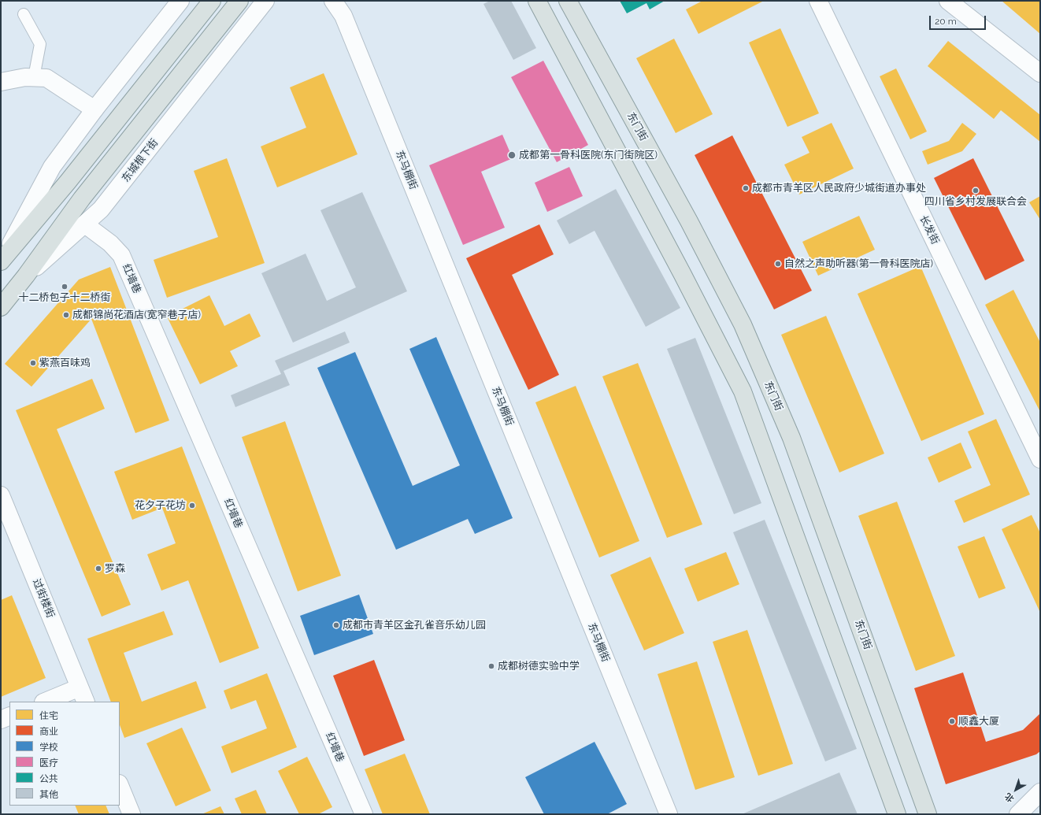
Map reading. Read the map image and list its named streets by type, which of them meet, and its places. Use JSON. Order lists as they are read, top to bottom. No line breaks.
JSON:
{"streets":{"main road":["东门街","东城根下街"],"street":["东马棚街","长发街","红墙巷","过街楼街"]},"crossings":[["东城根下街","红墙巷"]],"places":["成都第一骨科医院(东门街院区)","成都市青羊区人民政府少城街道办事处","四川省乡村发展联合会","自然之声助听器(第一骨科医院店)","十二桥包子十二桥街","成都锦尚花酒店(宽窄巷子店)","紫燕百味鸡","花夕子花坊","罗森","成都市青羊区金孔雀音乐幼儿园","成都树德实验中学","顺鑫大厦"],"legend":["住宅","商业","学校","医疗","公共","其他"],"scale_bar":"20 m","north":"bottom left"}
